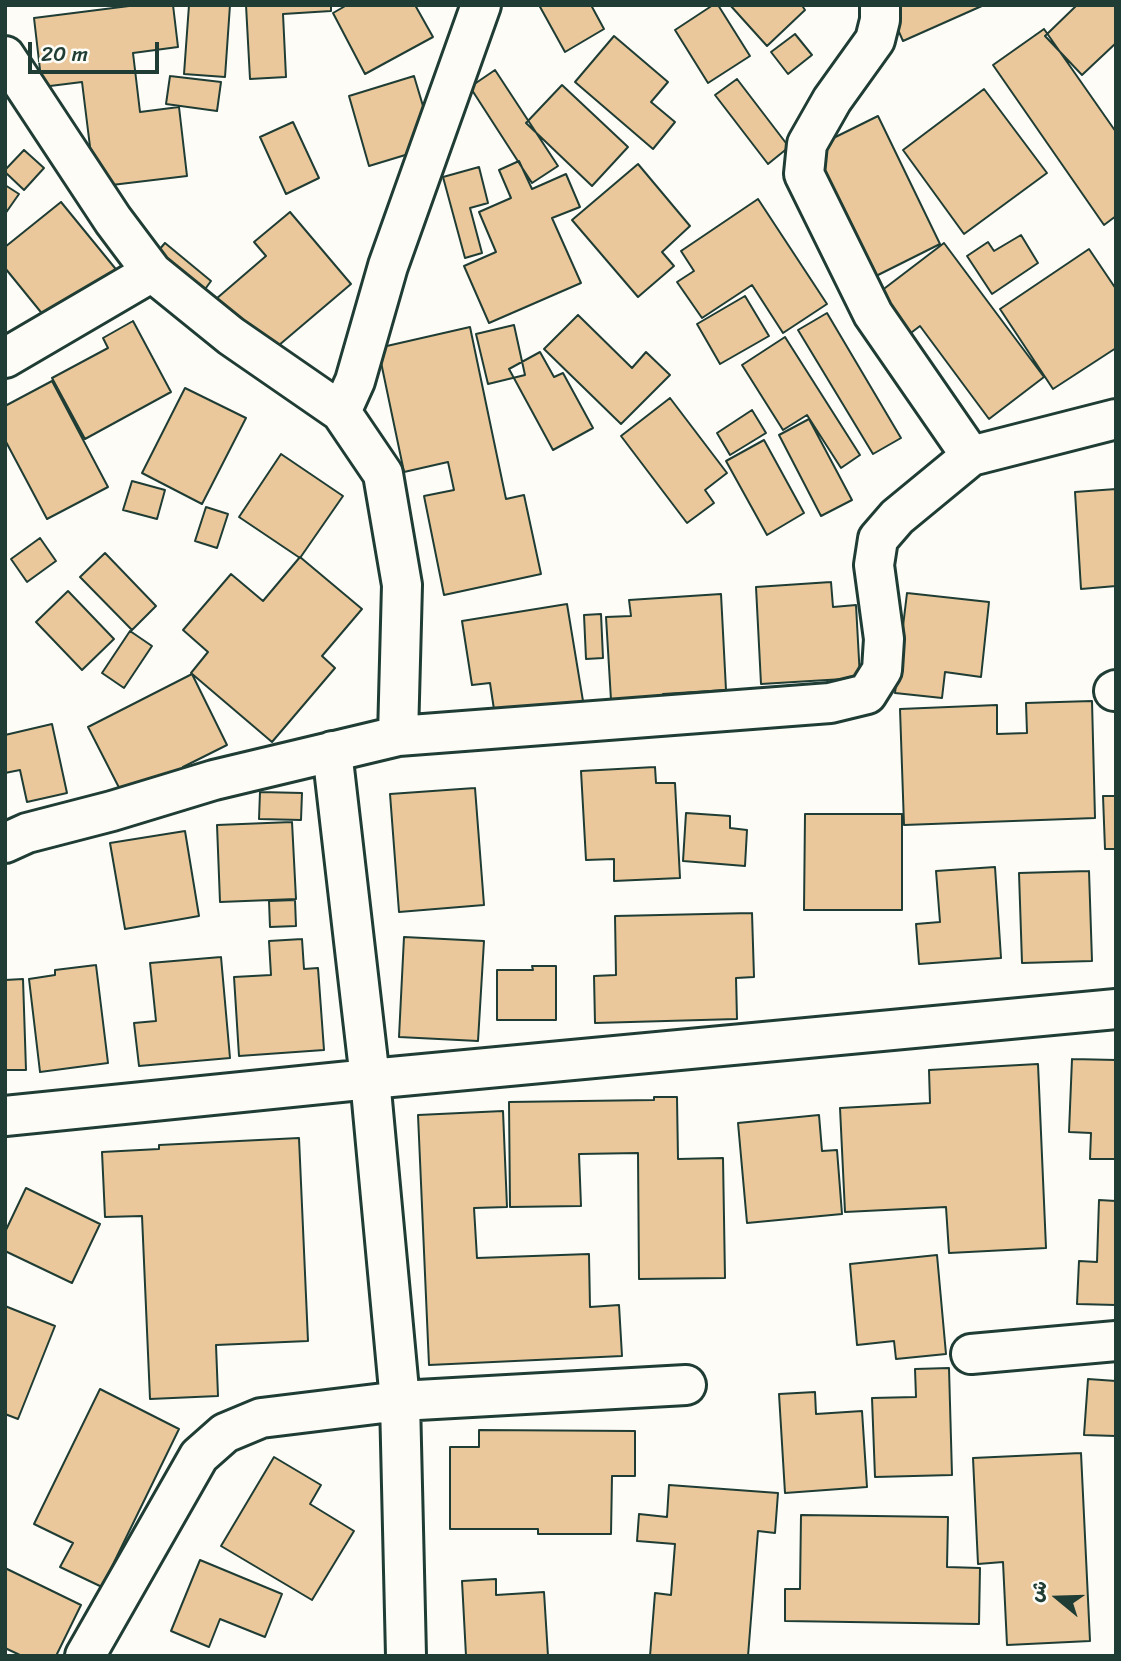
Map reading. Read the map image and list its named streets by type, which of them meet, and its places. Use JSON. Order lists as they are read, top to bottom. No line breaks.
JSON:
{"scale_bar":"20 m","north":"left"}
